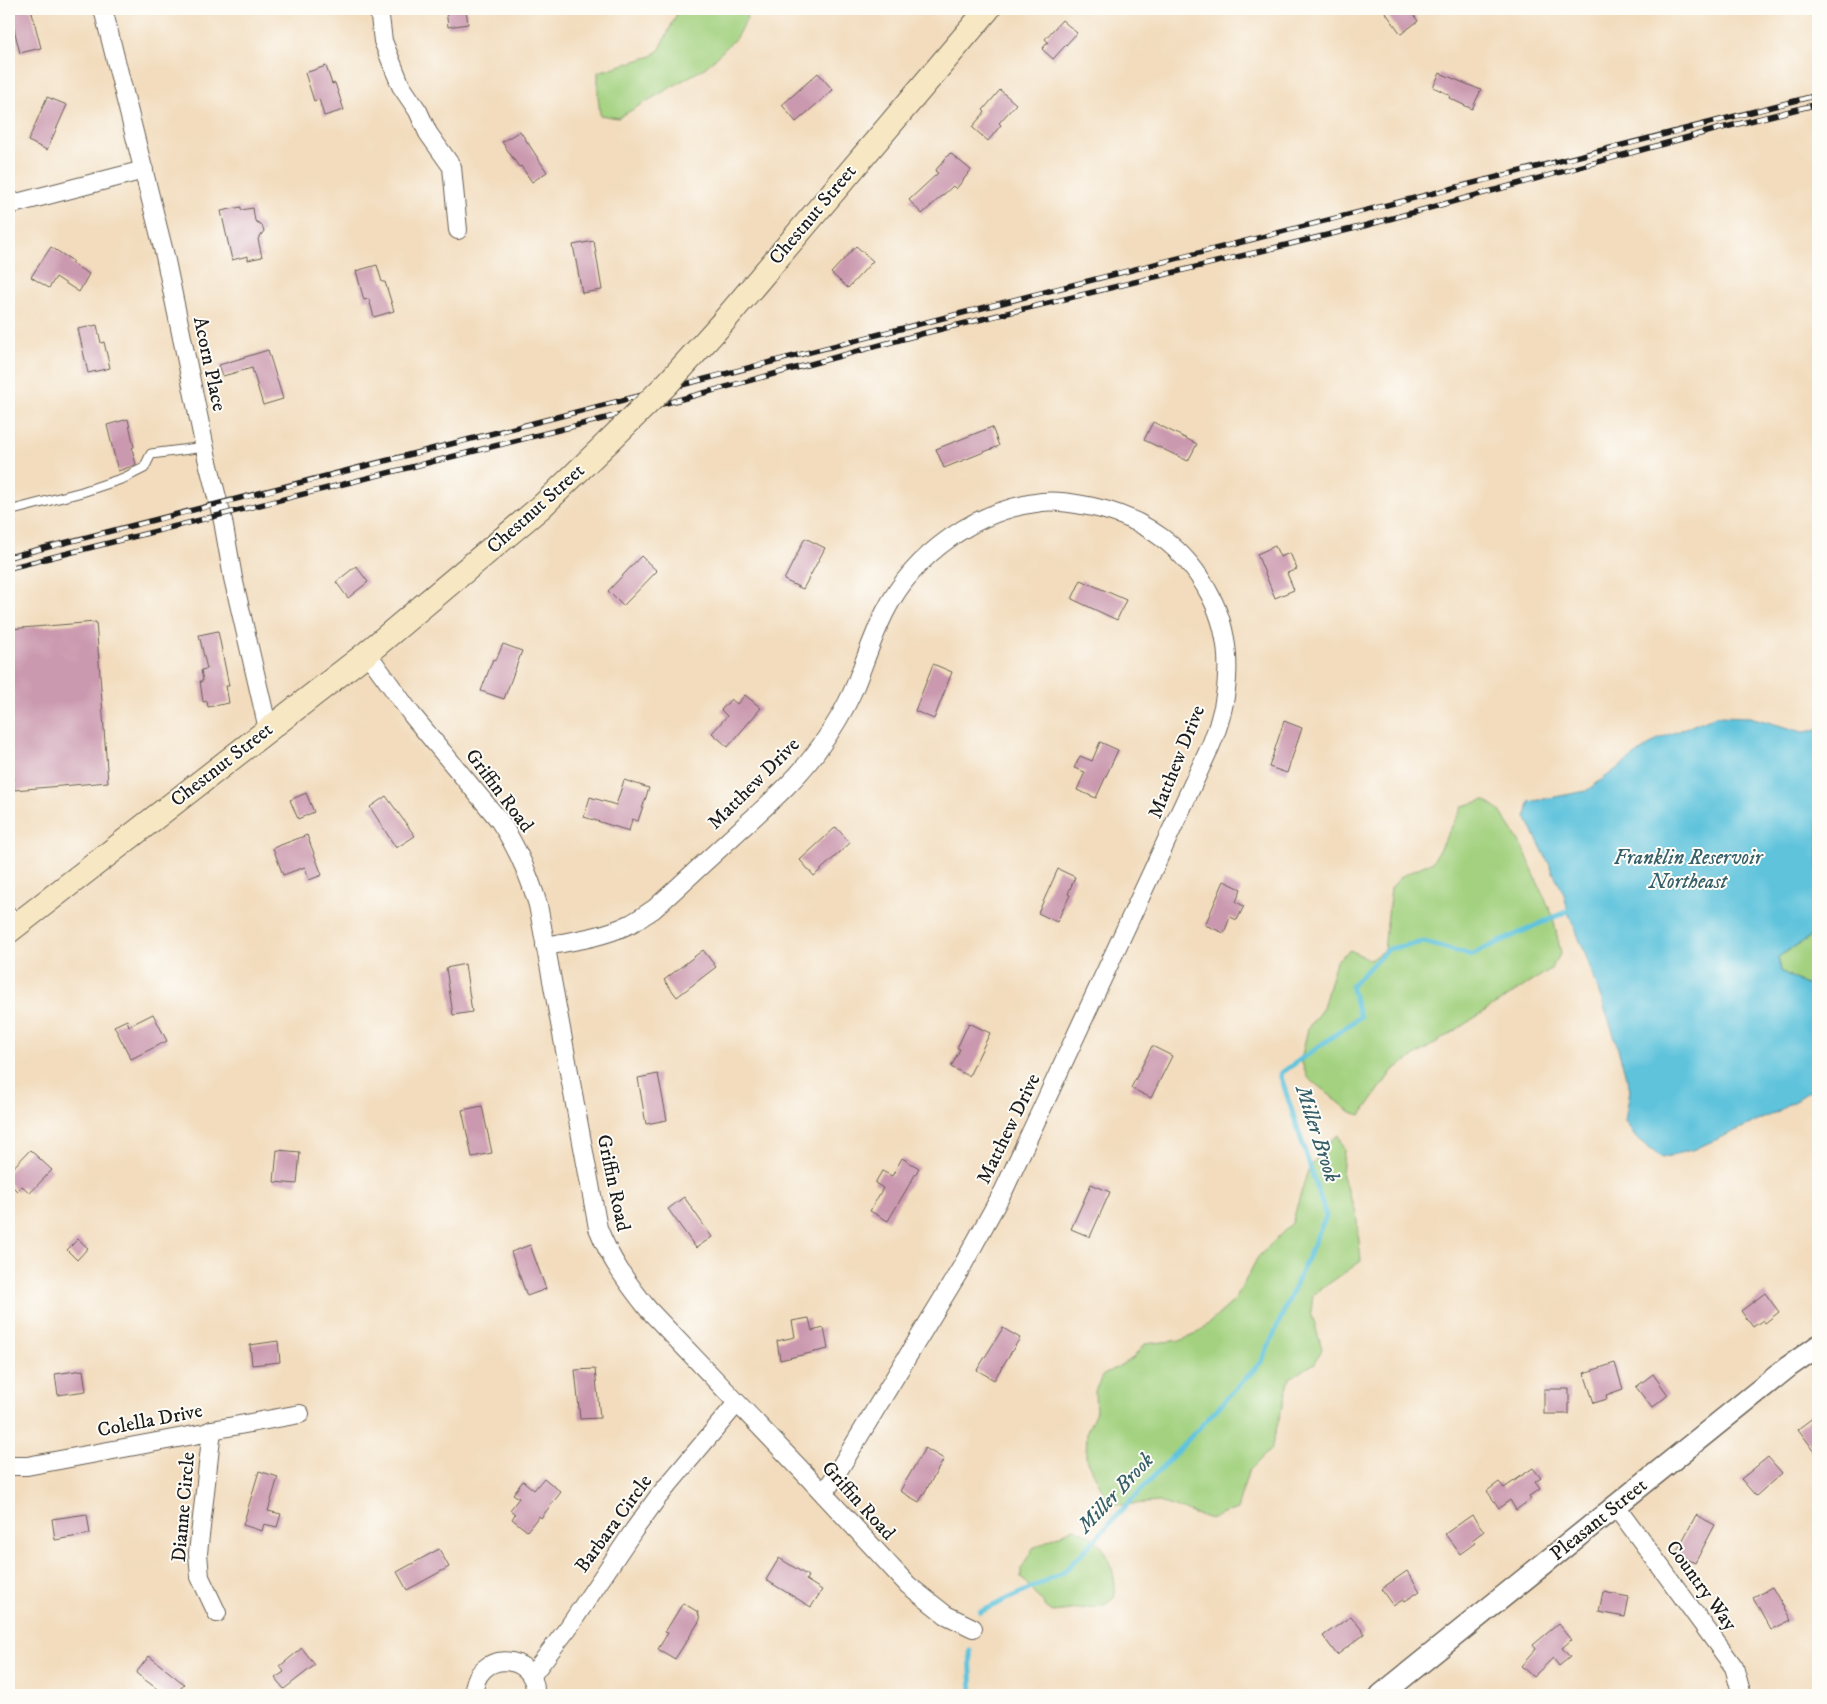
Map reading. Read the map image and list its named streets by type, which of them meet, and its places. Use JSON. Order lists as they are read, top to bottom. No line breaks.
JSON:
{"streets":{"main road":["Chestnut Street"],"street":["Acorn Place","Matthew Drive","Griffin Road","Colella Drive","Dianne Circle","Pleasant Street","Barbara Circle","Country Way"]},"crossings":[["Chestnut Street","Acorn Place"],["Chestnut Street","Griffin Road"],["Matthew Drive","Griffin Road"],["Griffin Road","Barbara Circle"],["Colella Drive","Dianne Circle"],["Pleasant Street","Country Way"]],"water":["Franklin Reservoir Northeast","Miller Brook"]}
